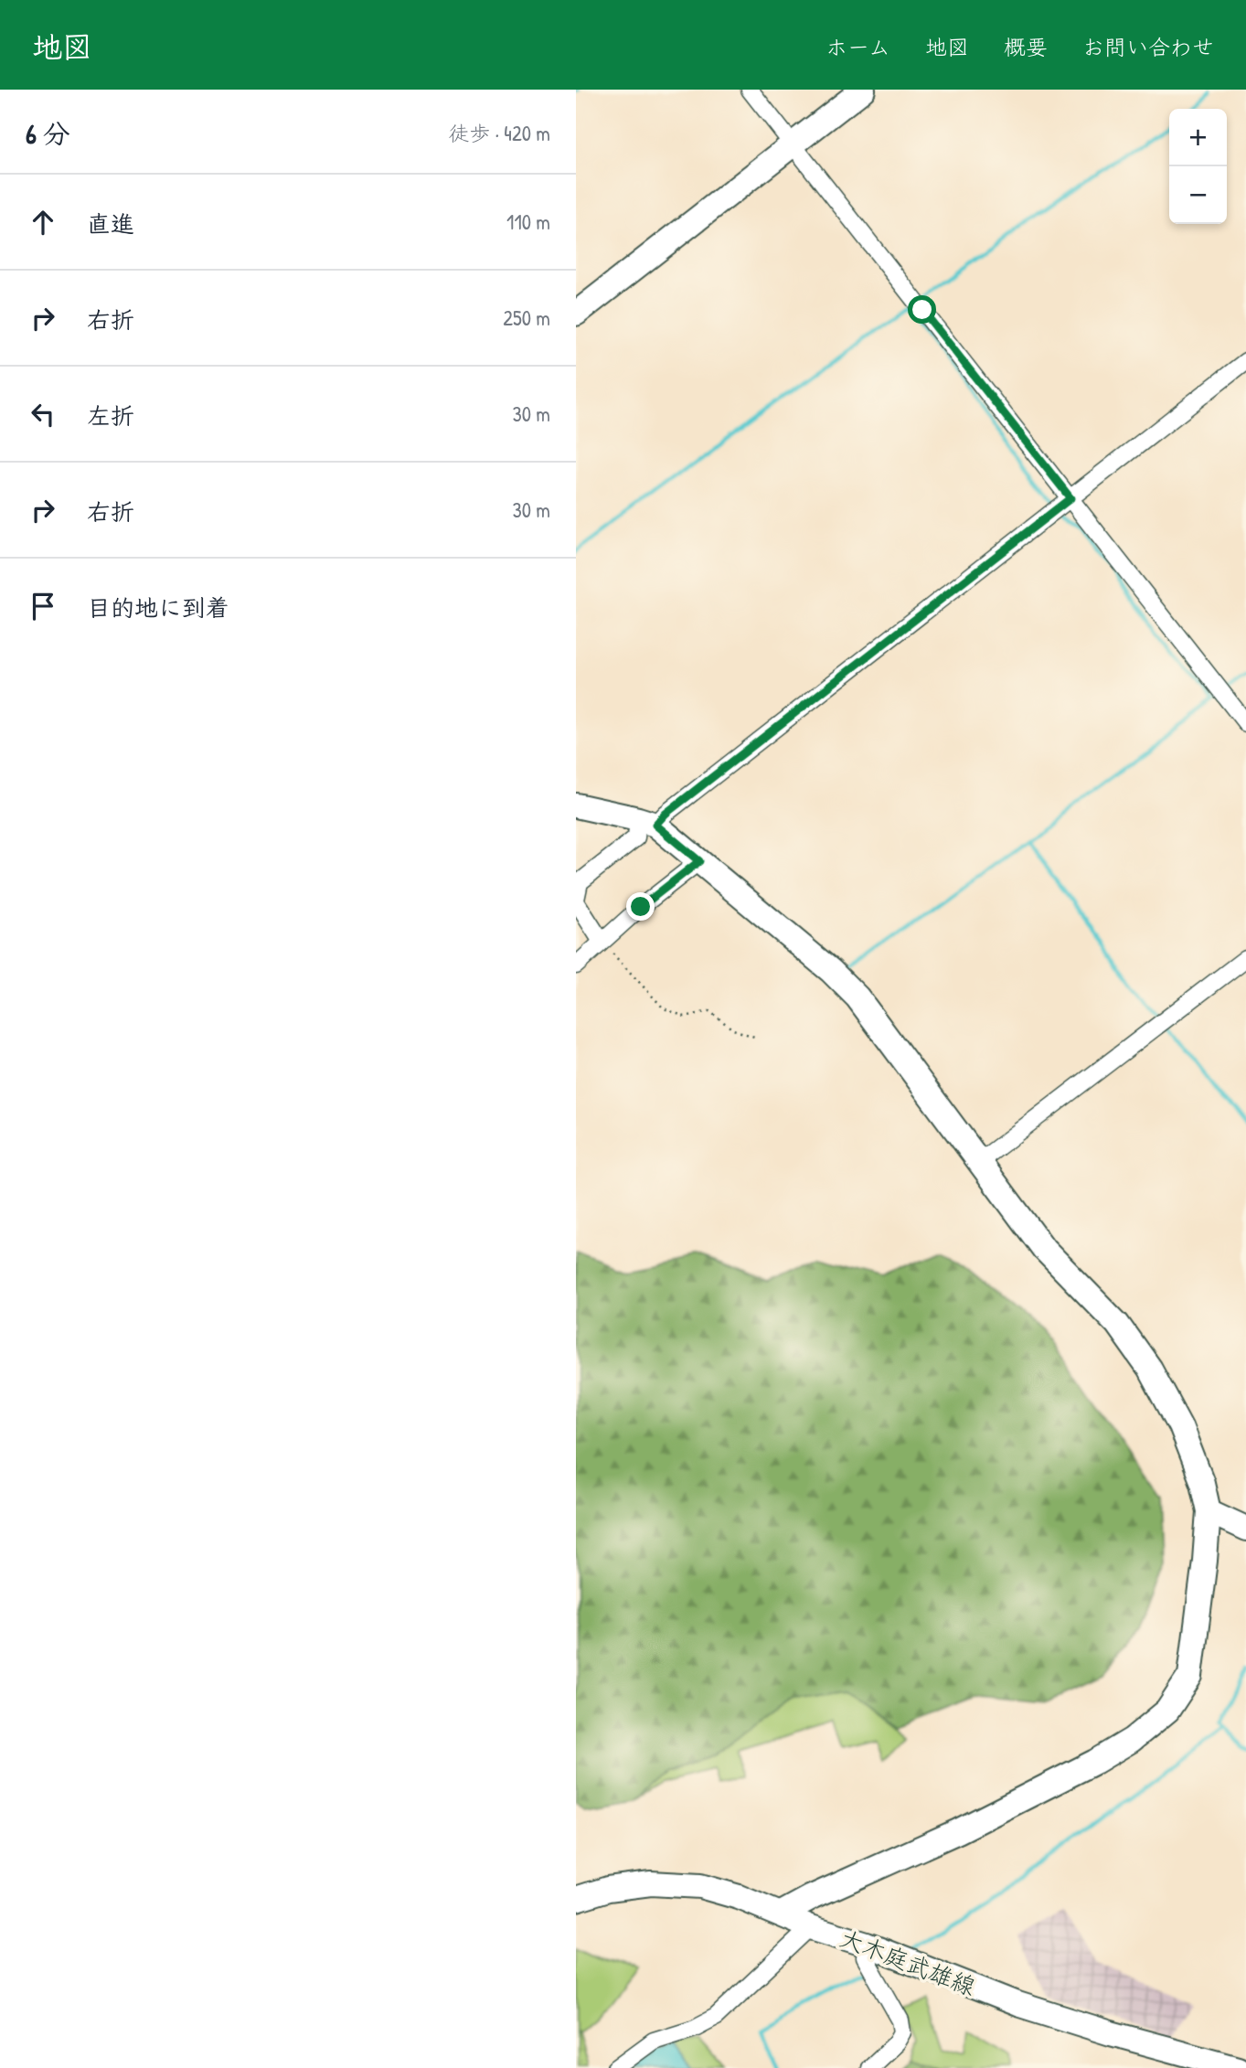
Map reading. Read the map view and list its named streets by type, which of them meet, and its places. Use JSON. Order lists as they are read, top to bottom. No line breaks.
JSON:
{"streets":{"street":["大木庭武雄線"]},"page":{"header":"地図","nav":["ホーム","地図","概要","お問い合わせ"],"heading":["6 分","徒歩 · 420 m"],"map_buttons":["+","−"],"list":[["直進","110 m"],["右折","250 m"],["左折","30 m"],["右折","30 m"],"目的地に到着"]}}
